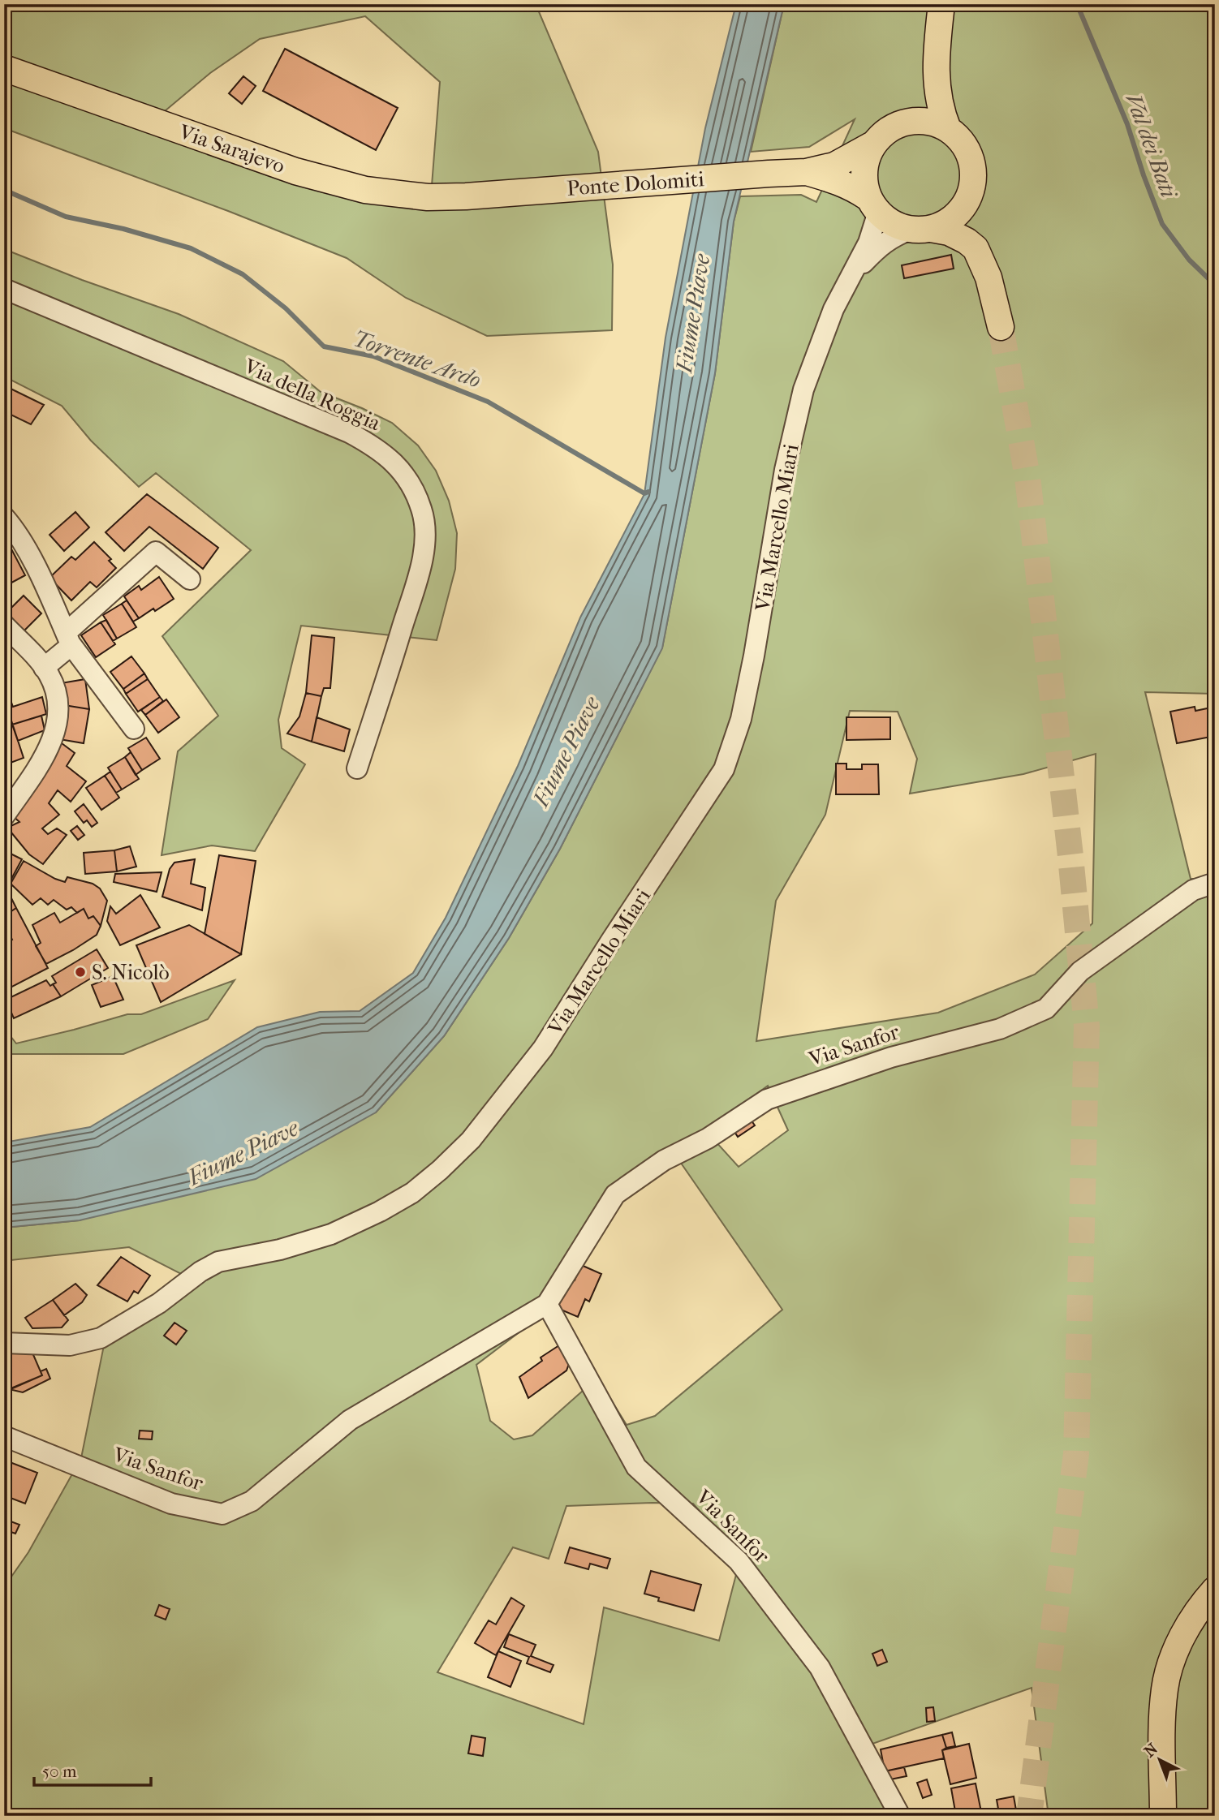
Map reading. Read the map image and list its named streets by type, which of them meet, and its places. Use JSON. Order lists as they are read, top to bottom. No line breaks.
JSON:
{"streets":{"main road":["Via Sarajevo","Ponte Dolomiti","Via Marcello Miari"],"street":["Via della Roggia","Via Sanfor"]},"crossings":[["Via Sarajevo","Ponte Dolomiti"],["Ponte Dolomiti","Via Marcello Miari"]],"water":["Val dei Bati","Fiume Piave","Torrente Ardo"],"places":["S. Nicolò"],"scale_bar":"50 m","north":"top left"}
